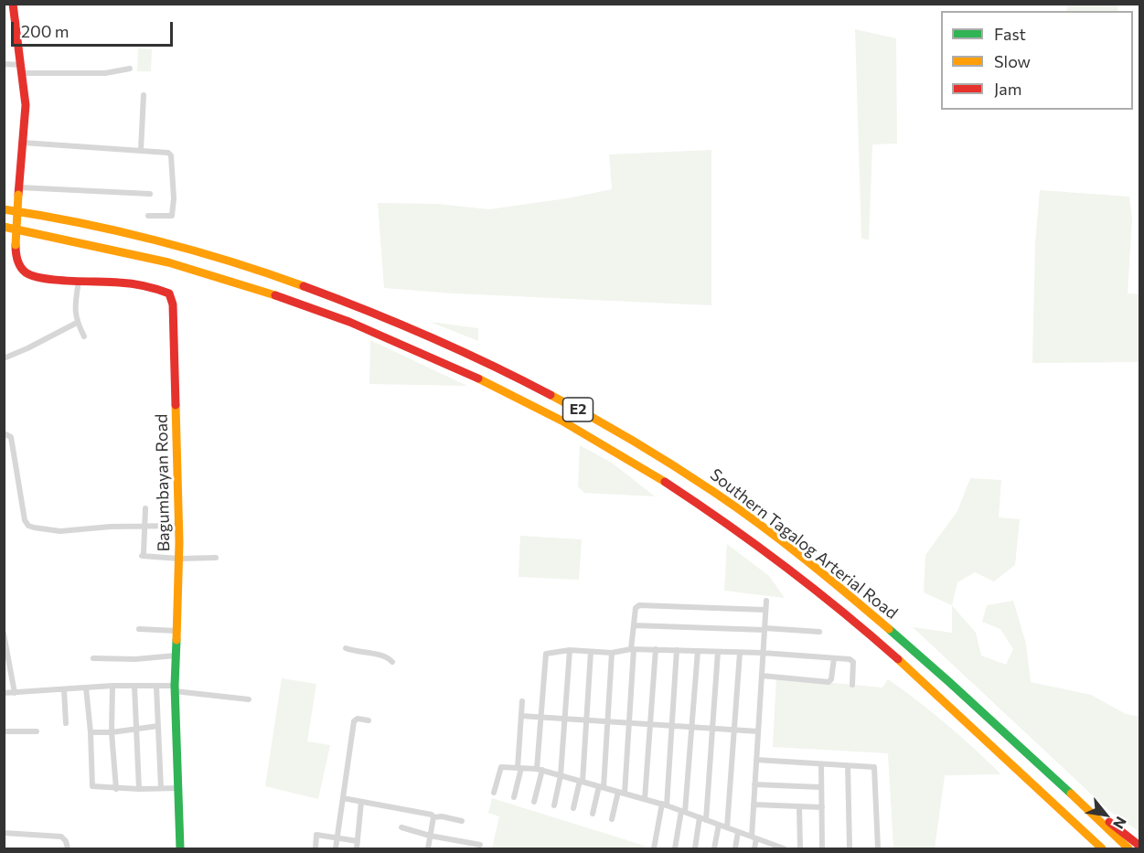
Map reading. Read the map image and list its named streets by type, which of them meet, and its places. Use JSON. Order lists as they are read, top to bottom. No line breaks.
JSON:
{"streets":{"main road":["E2","Bagumbayan Road","Southern Tagalog Arterial Road"]},"legend":["Fast","Slow","Jam"],"scale_bar":"200 m","north":"bottom right"}
